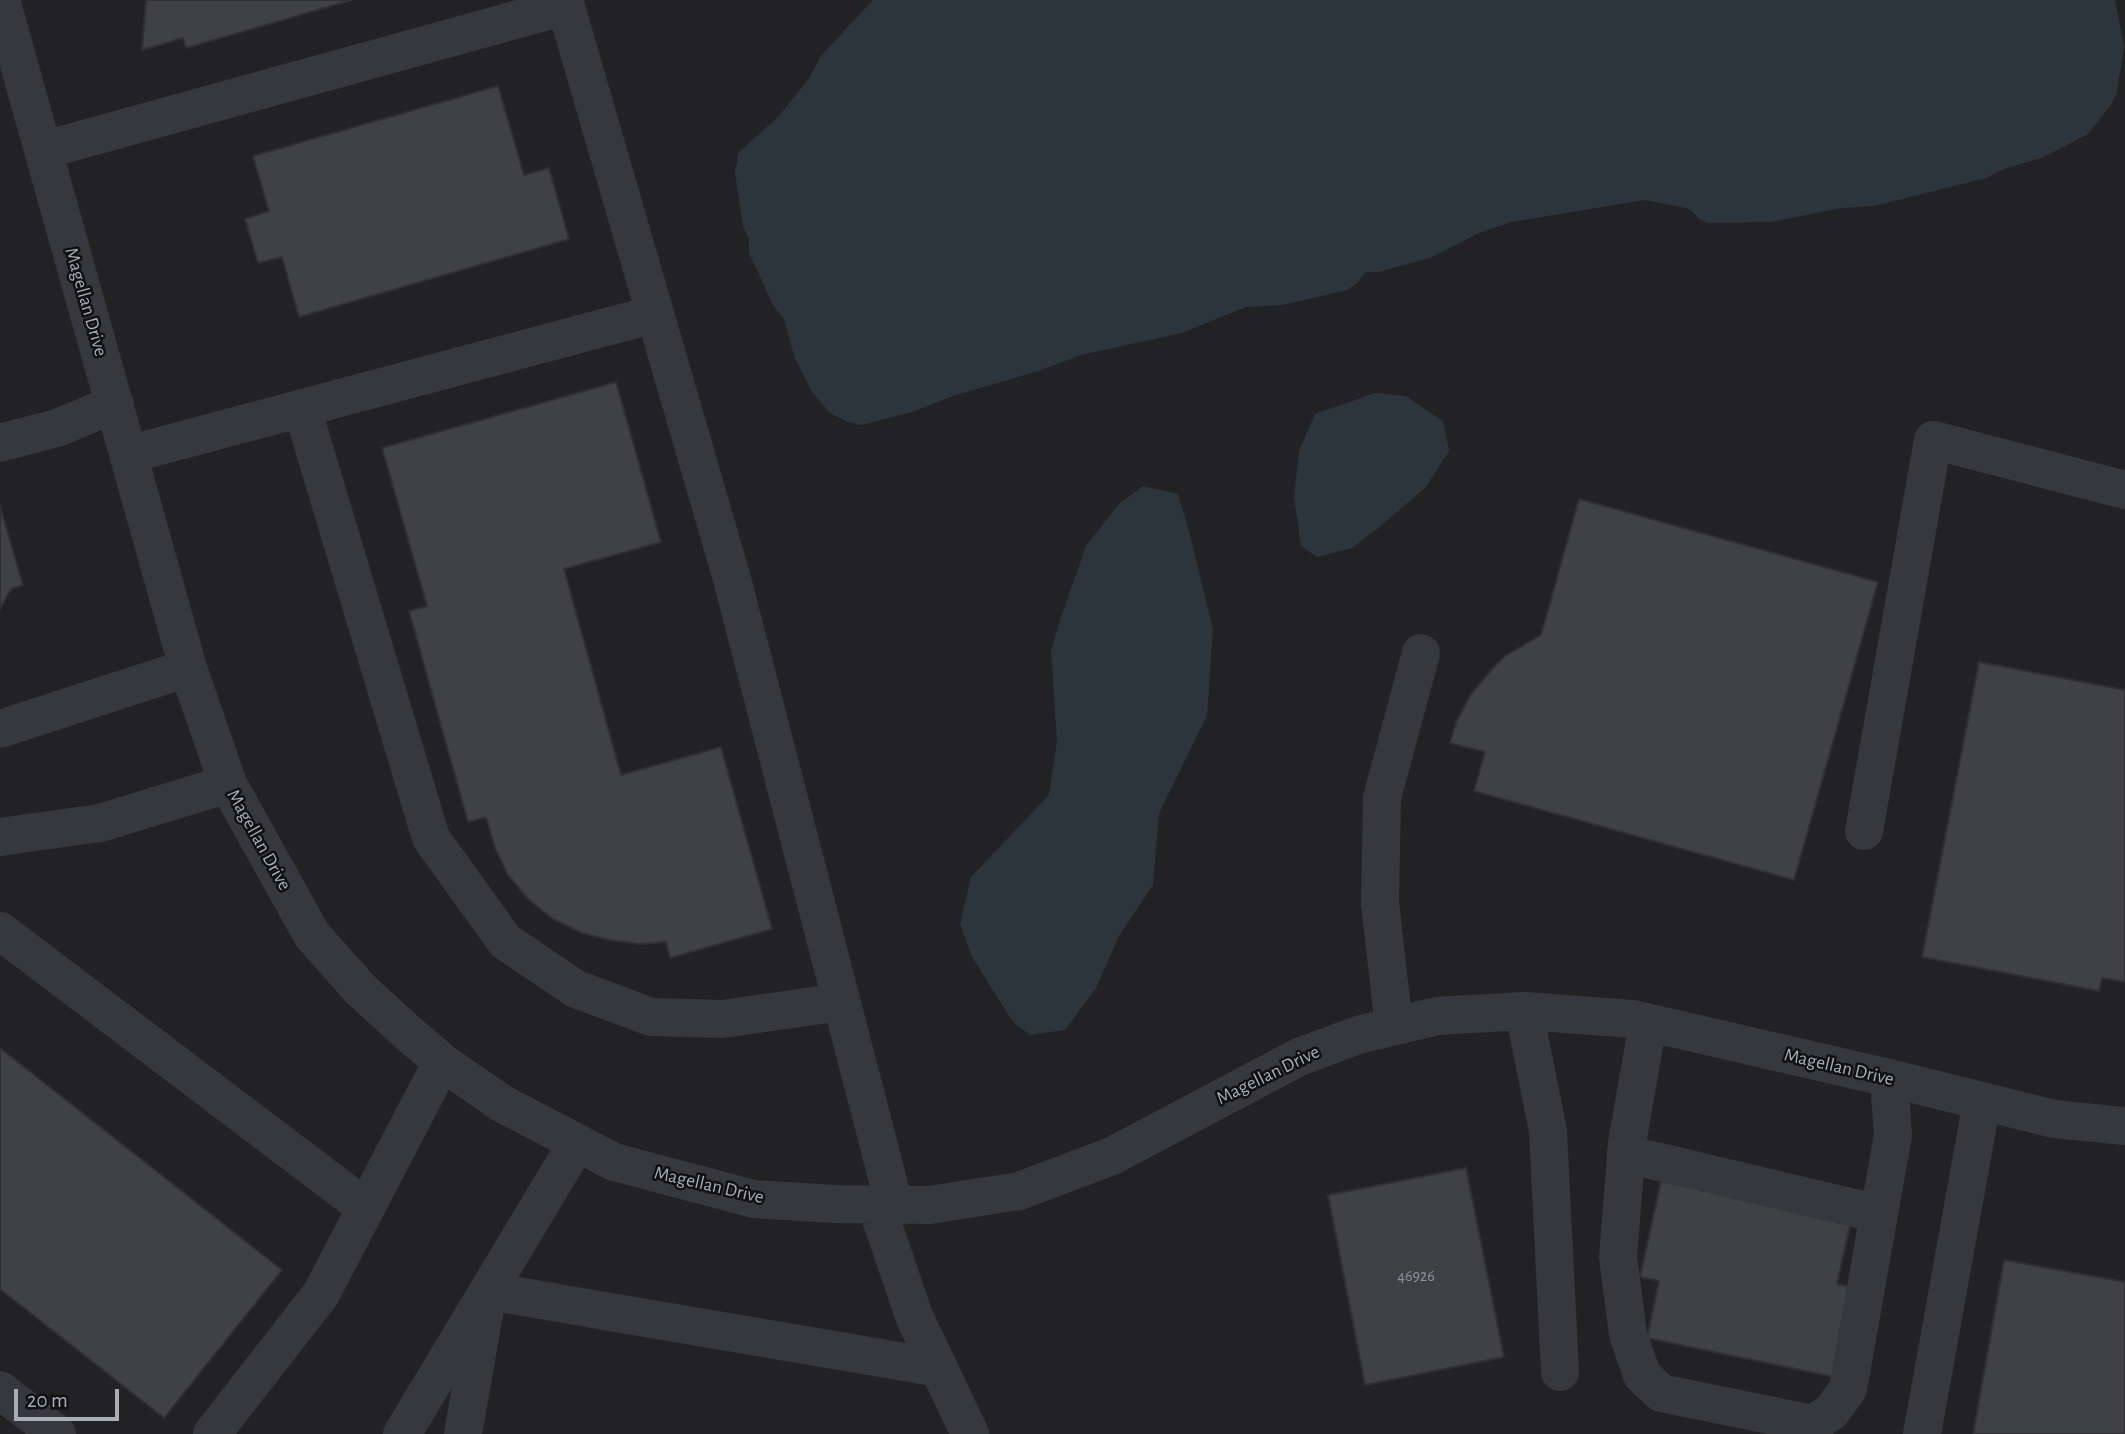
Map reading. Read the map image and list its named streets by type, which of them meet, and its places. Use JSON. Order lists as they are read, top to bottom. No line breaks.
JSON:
{"streets":{"street":["Magellan Drive"]},"house_numbers":["46926"],"scale_bar":"20 m"}
